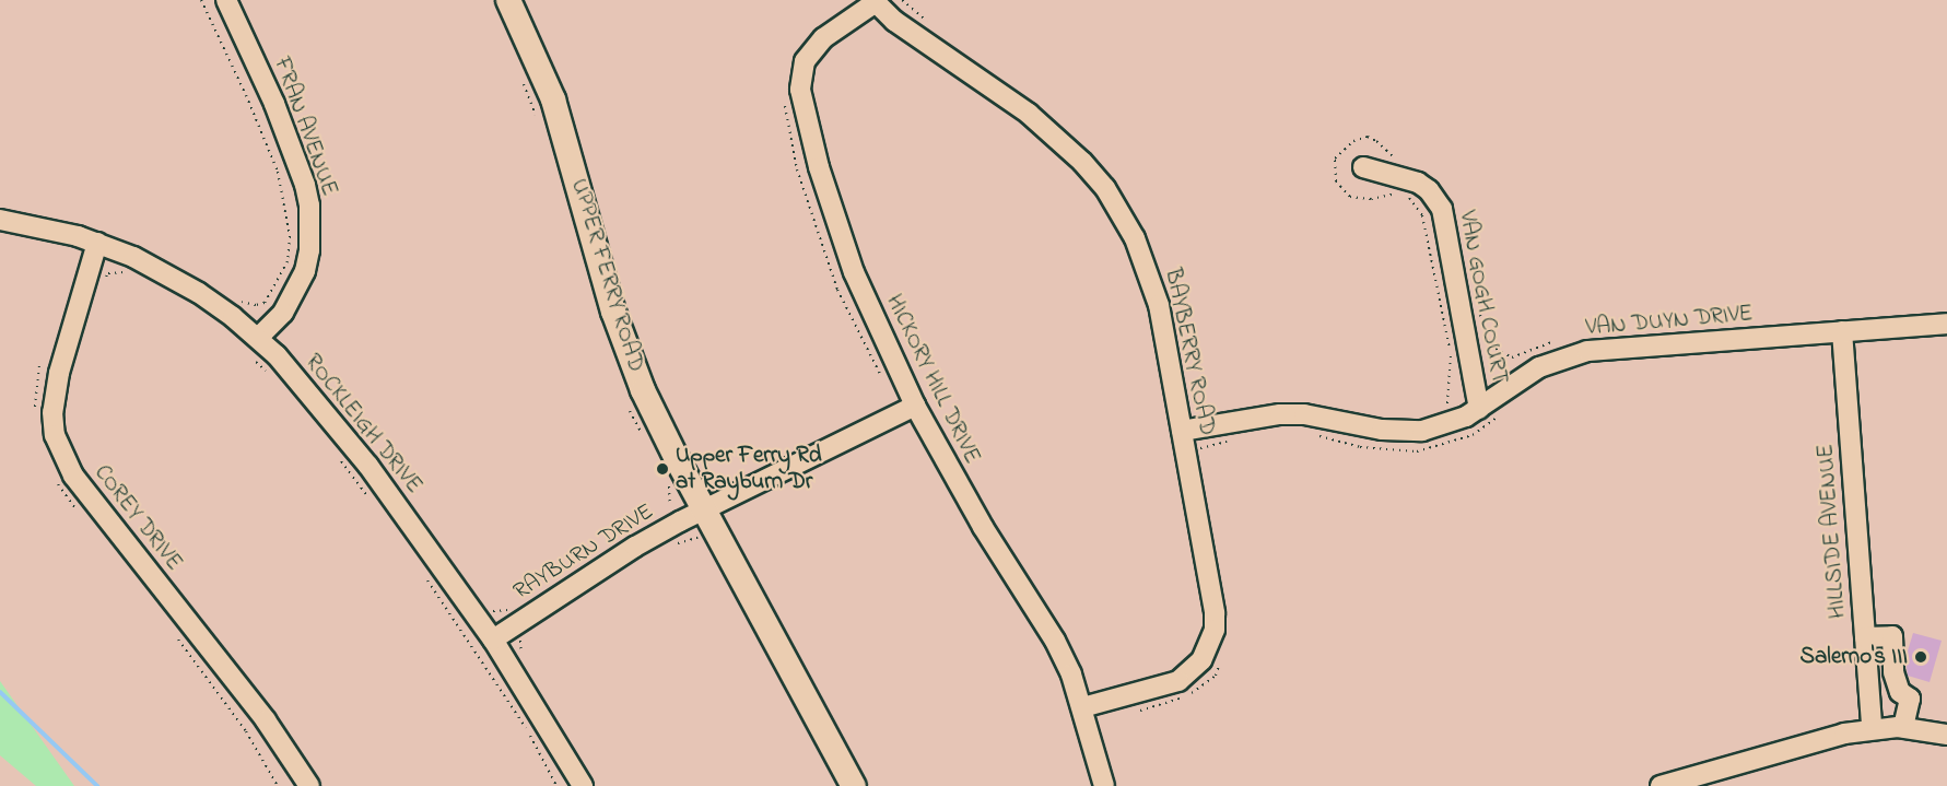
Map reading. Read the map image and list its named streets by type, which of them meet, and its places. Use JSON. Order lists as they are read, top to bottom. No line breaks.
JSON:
{"streets":{"main road":["UPPER FERRY ROAD"],"street":["FRAN AVENUE","VAN GOGH COURT","VAN DUYN DRIVE","BAYBERRY ROAD","HICKORY HILL DRIVE","ROCKLEIGH DRIVE","COREY DRIVE","HILLSIDE AVENUE","RAYBURN DRIVE"]},"crossings":[["FRAN AVENUE","ROCKLEIGH DRIVE"],["UPPER FERRY ROAD","RAYBURN DRIVE"],["VAN GOGH COURT","VAN DUYN DRIVE"],["VAN DUYN DRIVE","BAYBERRY ROAD"],["VAN DUYN DRIVE","HILLSIDE AVENUE"],["BAYBERRY ROAD","HICKORY HILL DRIVE"],["HICKORY HILL DRIVE","RAYBURN DRIVE"],["ROCKLEIGH DRIVE","COREY DRIVE"],["ROCKLEIGH DRIVE","RAYBURN DRIVE"]],"places":["Upper Ferry Rd at Rayburn Dr","Salerno's III"]}
